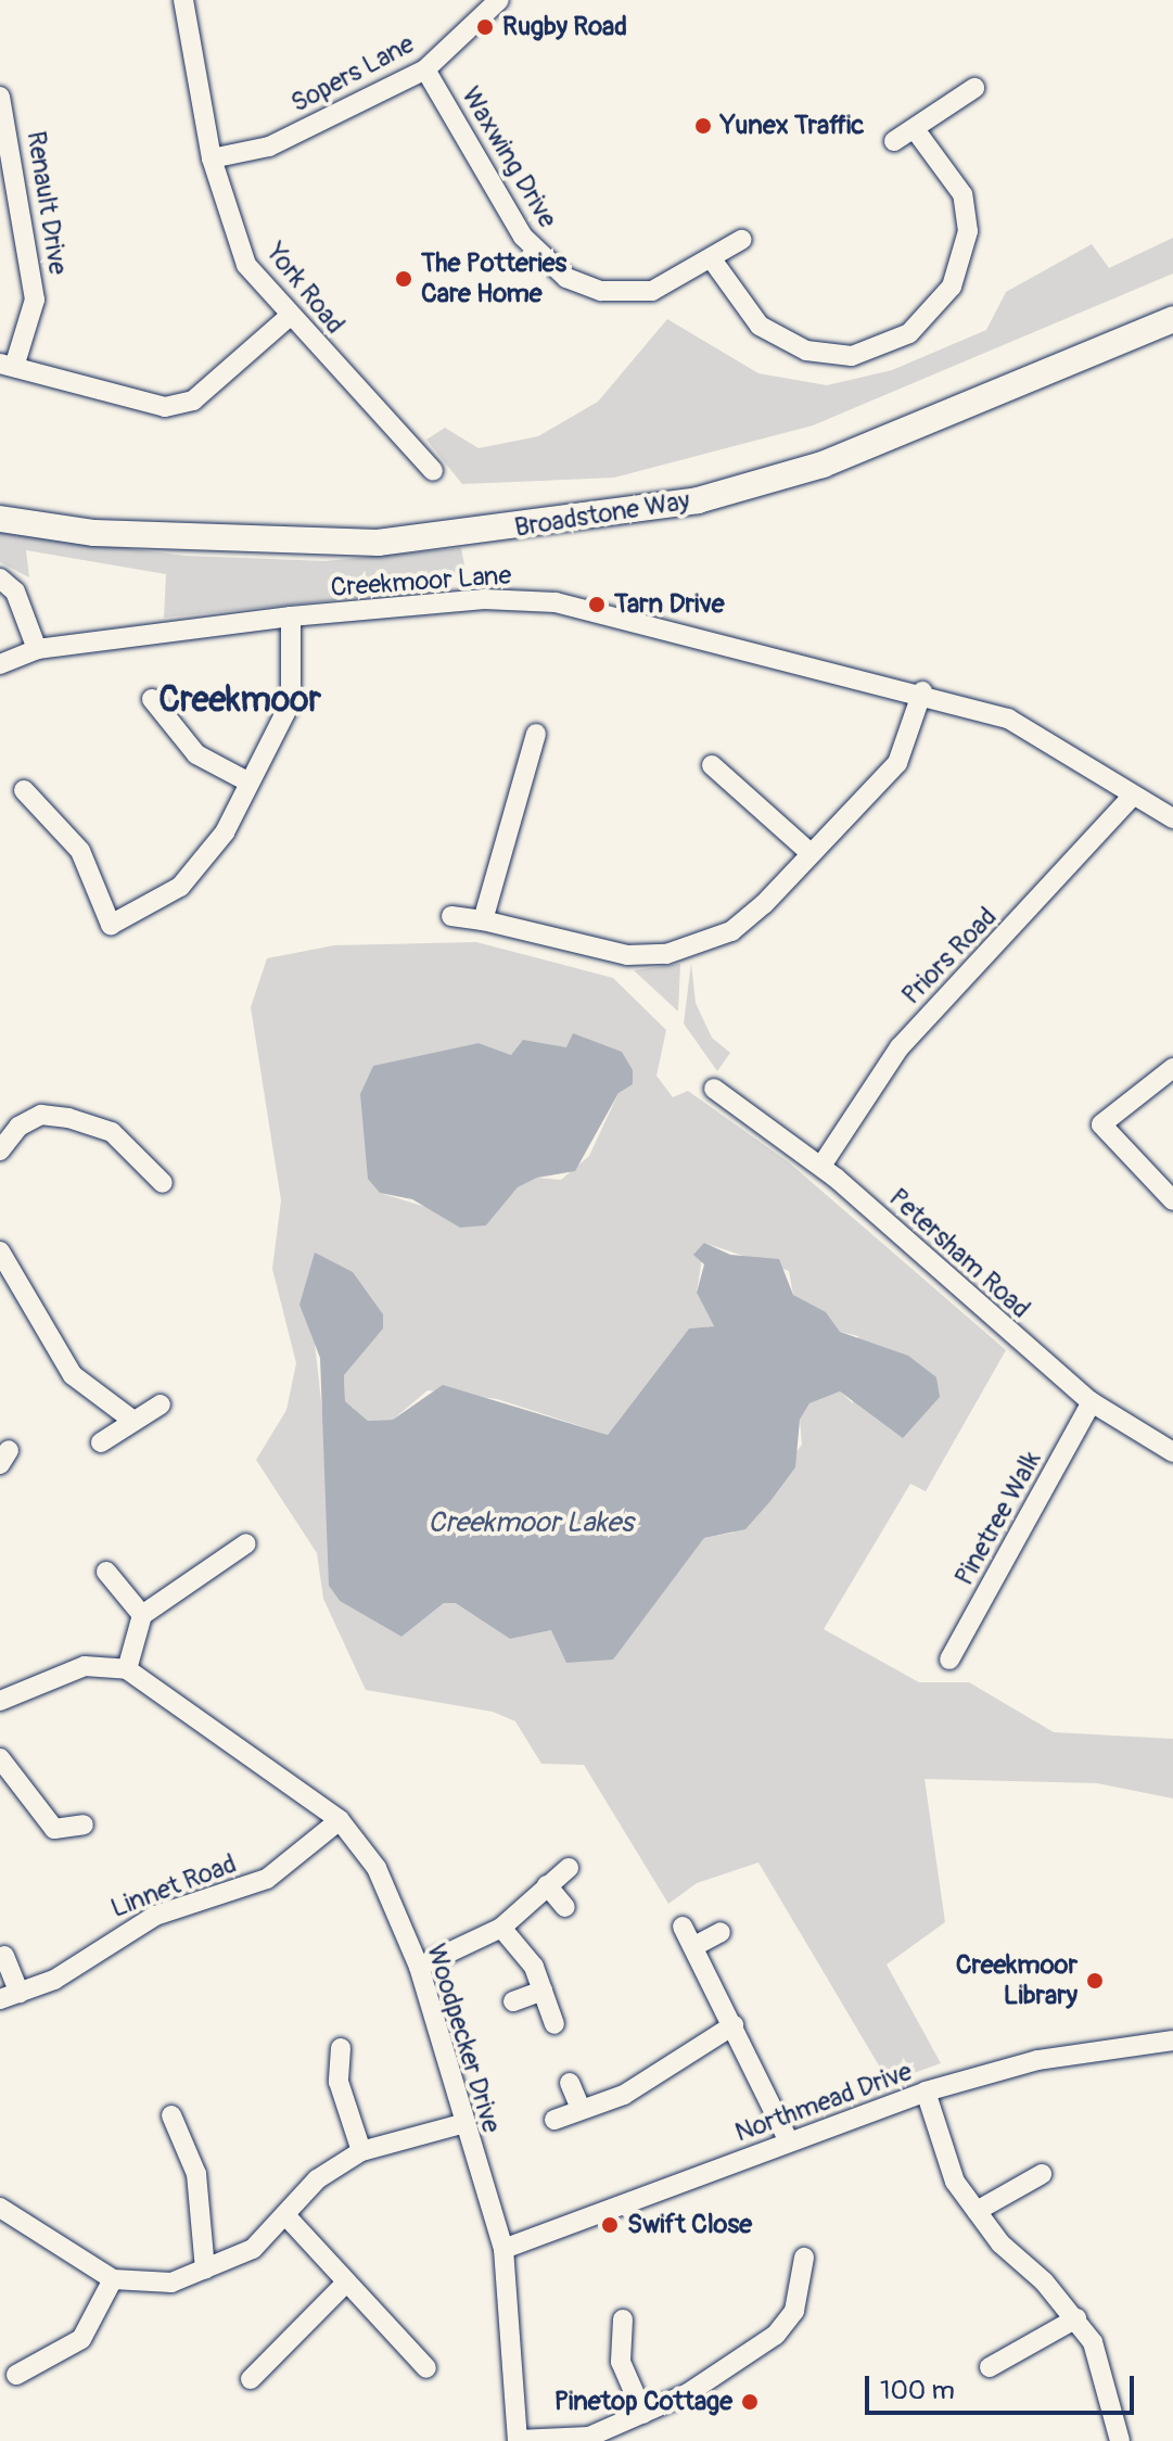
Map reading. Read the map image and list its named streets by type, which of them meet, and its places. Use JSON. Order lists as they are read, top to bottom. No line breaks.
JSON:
{"streets":{"street":["Sopers Lane","Waxwing Drive","Renault Drive","York Road","Broadstone Way","Creekmoor Lane","Priors Road","Petersham Road","Pinetree Walk","Linnet Road","Woodpecker Drive","Northmead Drive"]},"crossings":[["Sopers Lane","Waxwing Drive"],["Sopers Lane","York Road"],["Creekmoor Lane","Priors Road"],["Priors Road","Petersham Road"],["Petersham Road","Pinetree Walk"],["Linnet Road","Woodpecker Drive"],["Woodpecker Drive","Northmead Drive"]],"districts":["Creekmoor"],"water":["Creekmoor Lakes"],"places":["Rugby Road","Yunex Traffic","The Potteries Care Home","Tarn Drive","Creekmoor Library","Swift Close","Pinetop Cottage"],"scale_bar":"100 m"}
